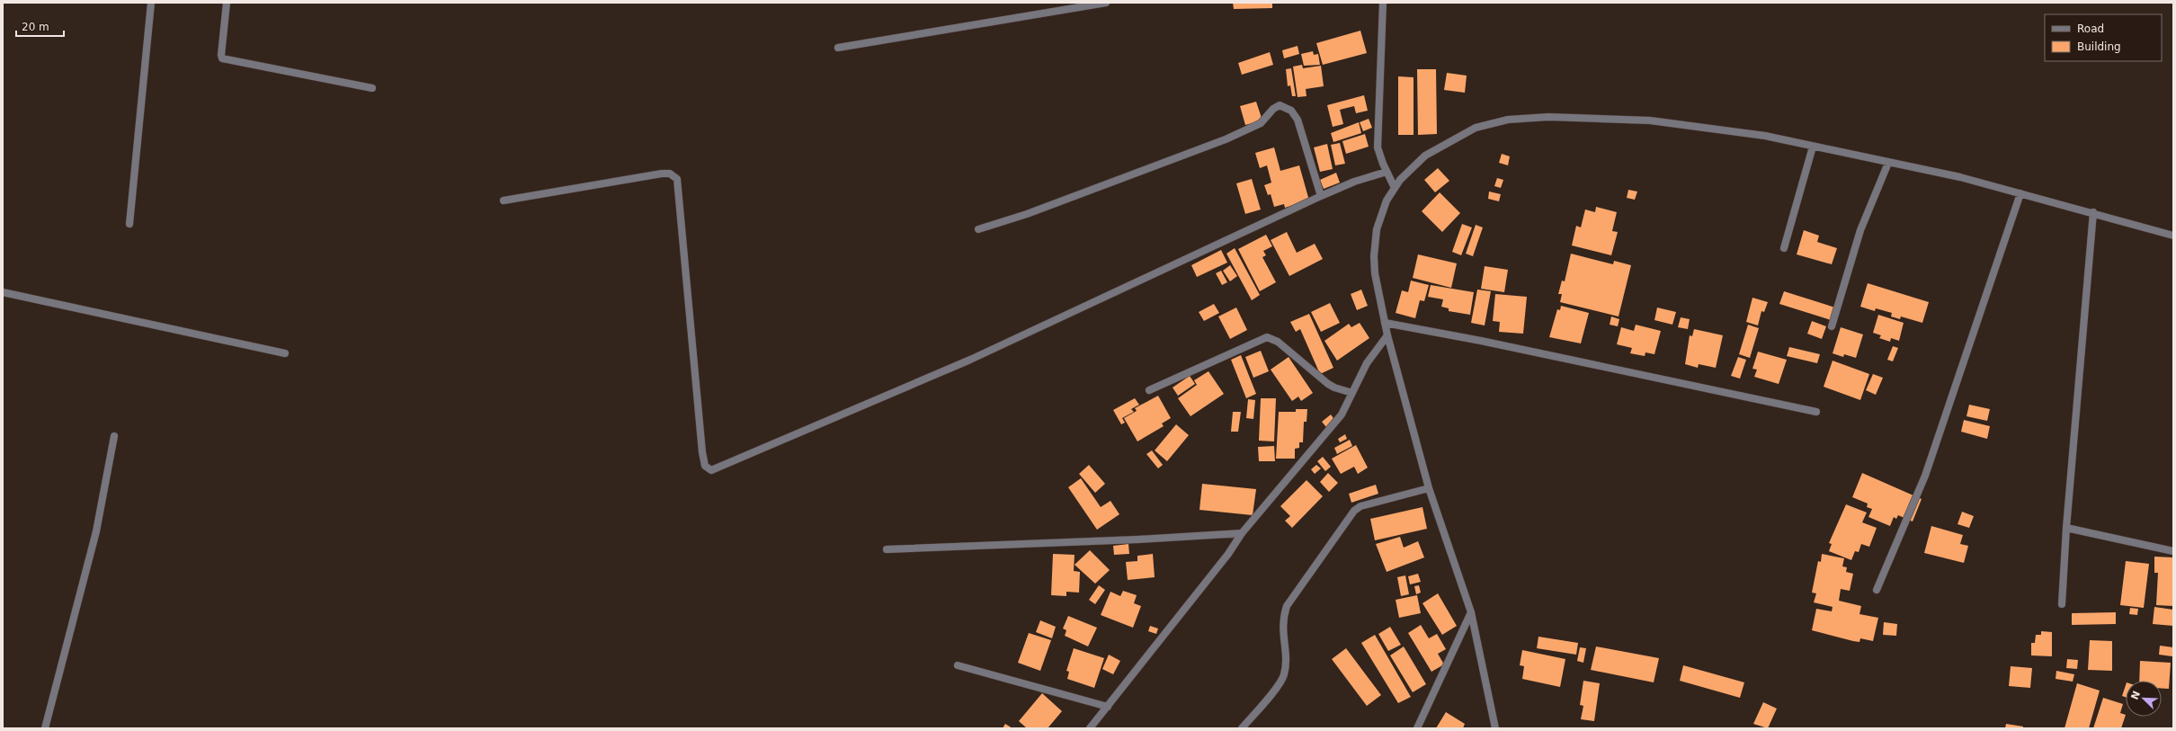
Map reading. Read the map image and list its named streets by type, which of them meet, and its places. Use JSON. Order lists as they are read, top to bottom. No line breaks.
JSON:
{"legend":["Road","Building"],"scale_bar":"20 m","north":"top left"}
